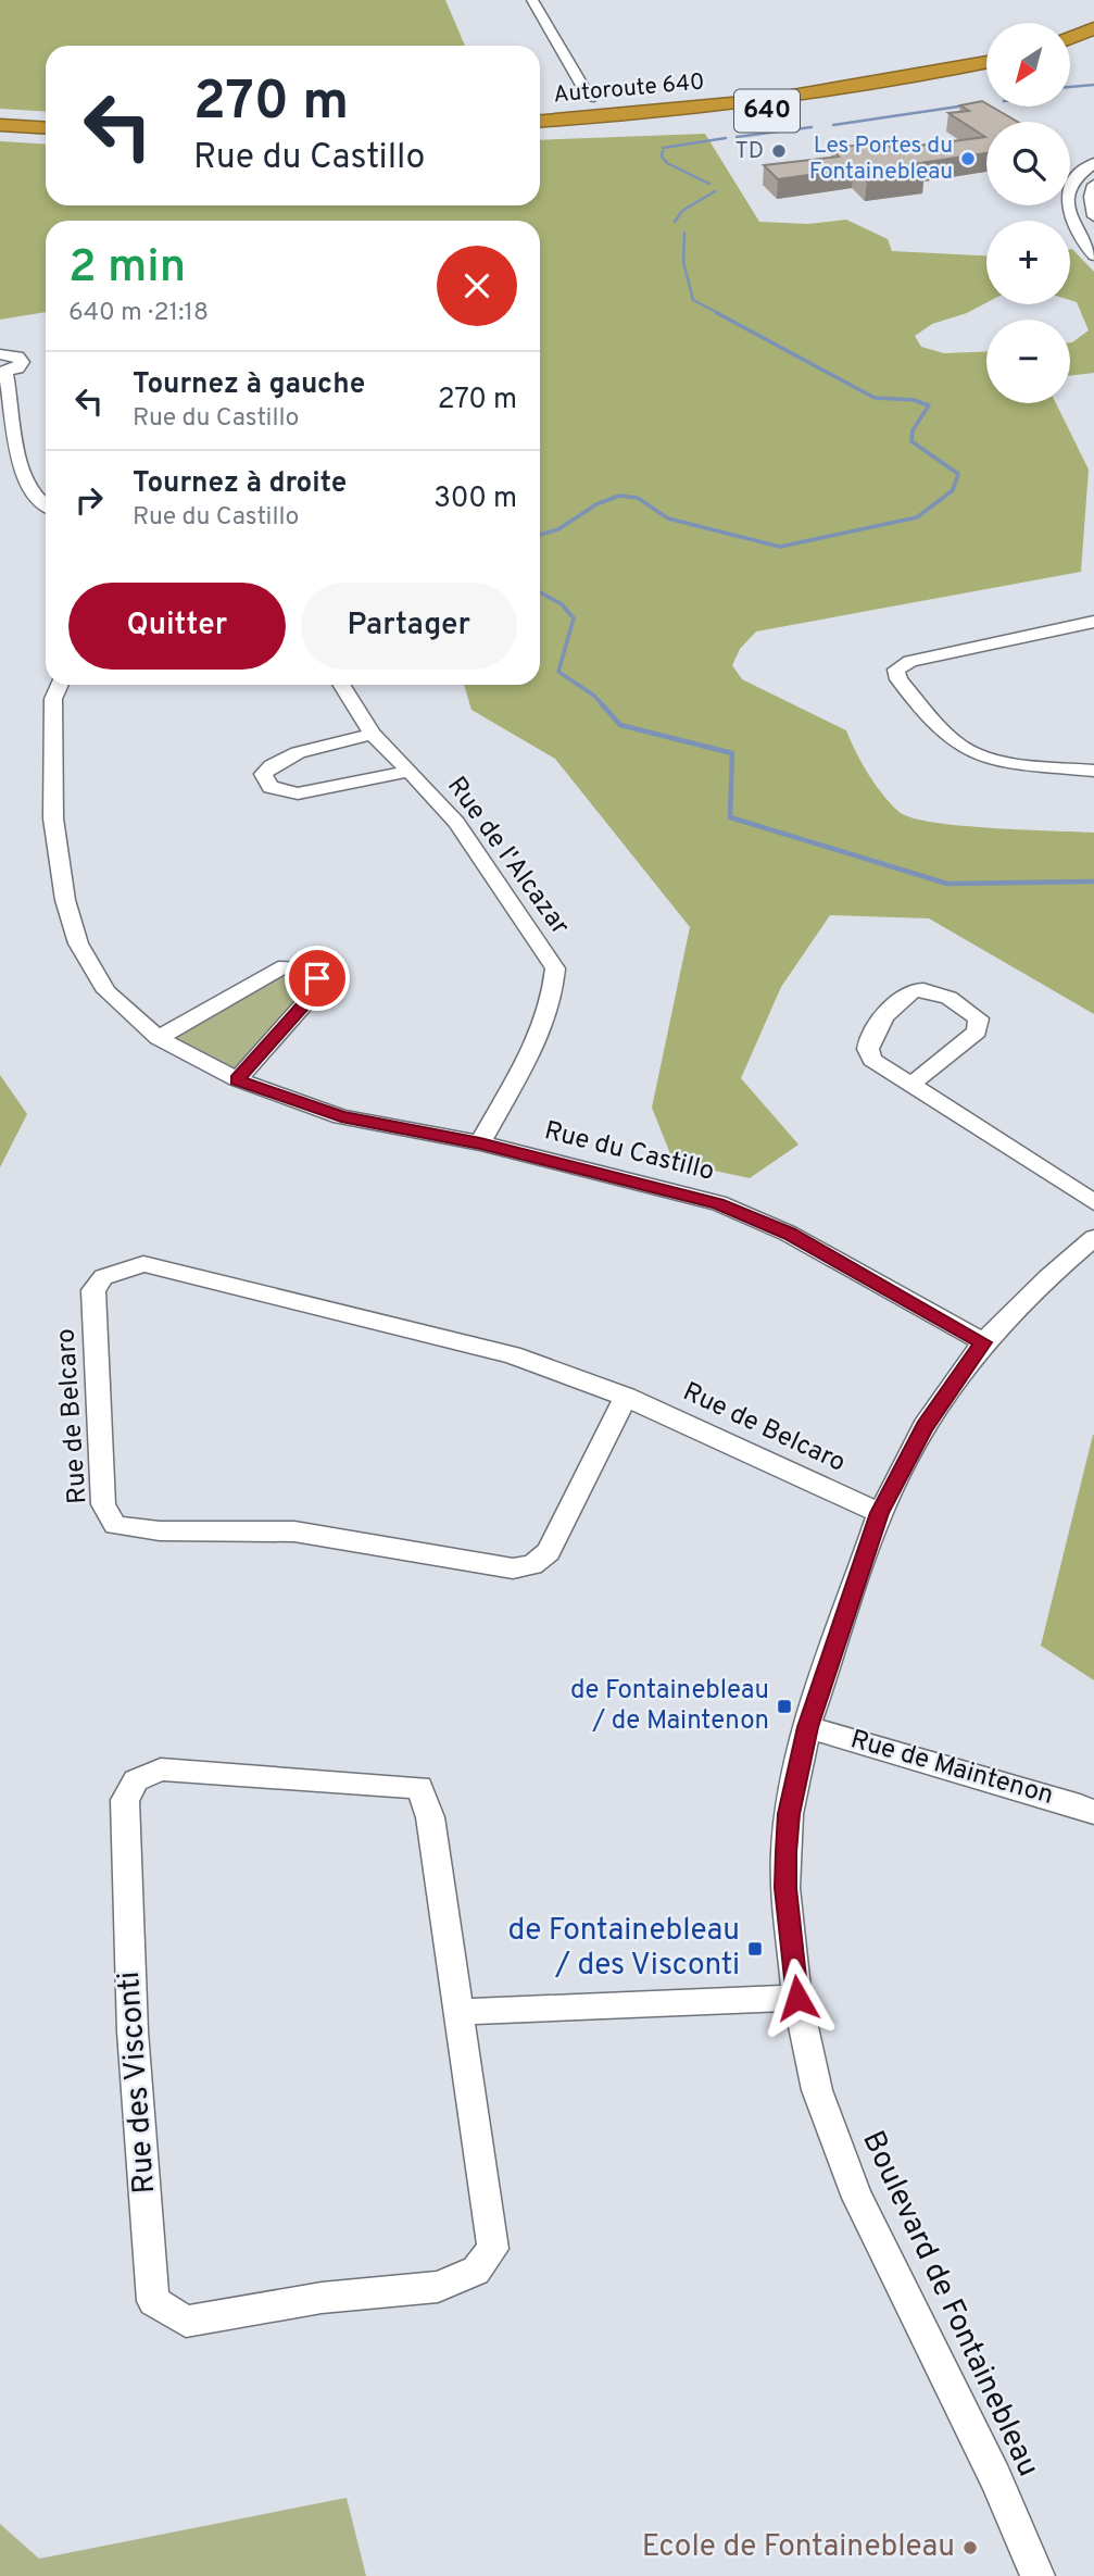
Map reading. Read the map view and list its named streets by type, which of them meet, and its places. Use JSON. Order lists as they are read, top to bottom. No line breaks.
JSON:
{"streets":{"highway":["Autoroute 640","640"],"street":["Rue de l'Alcazar","Rue du Castillo","Rue de Belcaro","Rue de Maintenon","Rue des Visconti","Boulevard de Fontainebleau"]},"crossings":[["Rue de l'Alcazar","Rue du Castillo"],["Rue du Castillo","Boulevard de Fontainebleau"],["Rue de Belcaro","Boulevard de Fontainebleau"],["Rue de Maintenon","Boulevard de Fontainebleau"]],"places":{"other":["TD","Les Portes du Fontainebleau","Ecole de Fontainebleau"],"transit":["de Fontainebleau / de Maintenon","de Fontainebleau / des Visconti"]},"north":"bottom left","page":{"map_buttons":["+","−"],"turn":["270 m","Rue du Castillo"],"heading":["2 min","640 m · 21:18"],"list":[{"name":"Tournez à gauche","note":"Rue du Castillo","value":"270 m"},{"name":"Tournez à droite","note":"Rue du Castillo","value":"300 m"}],"buttons":["Quitter","Partager"]}}
